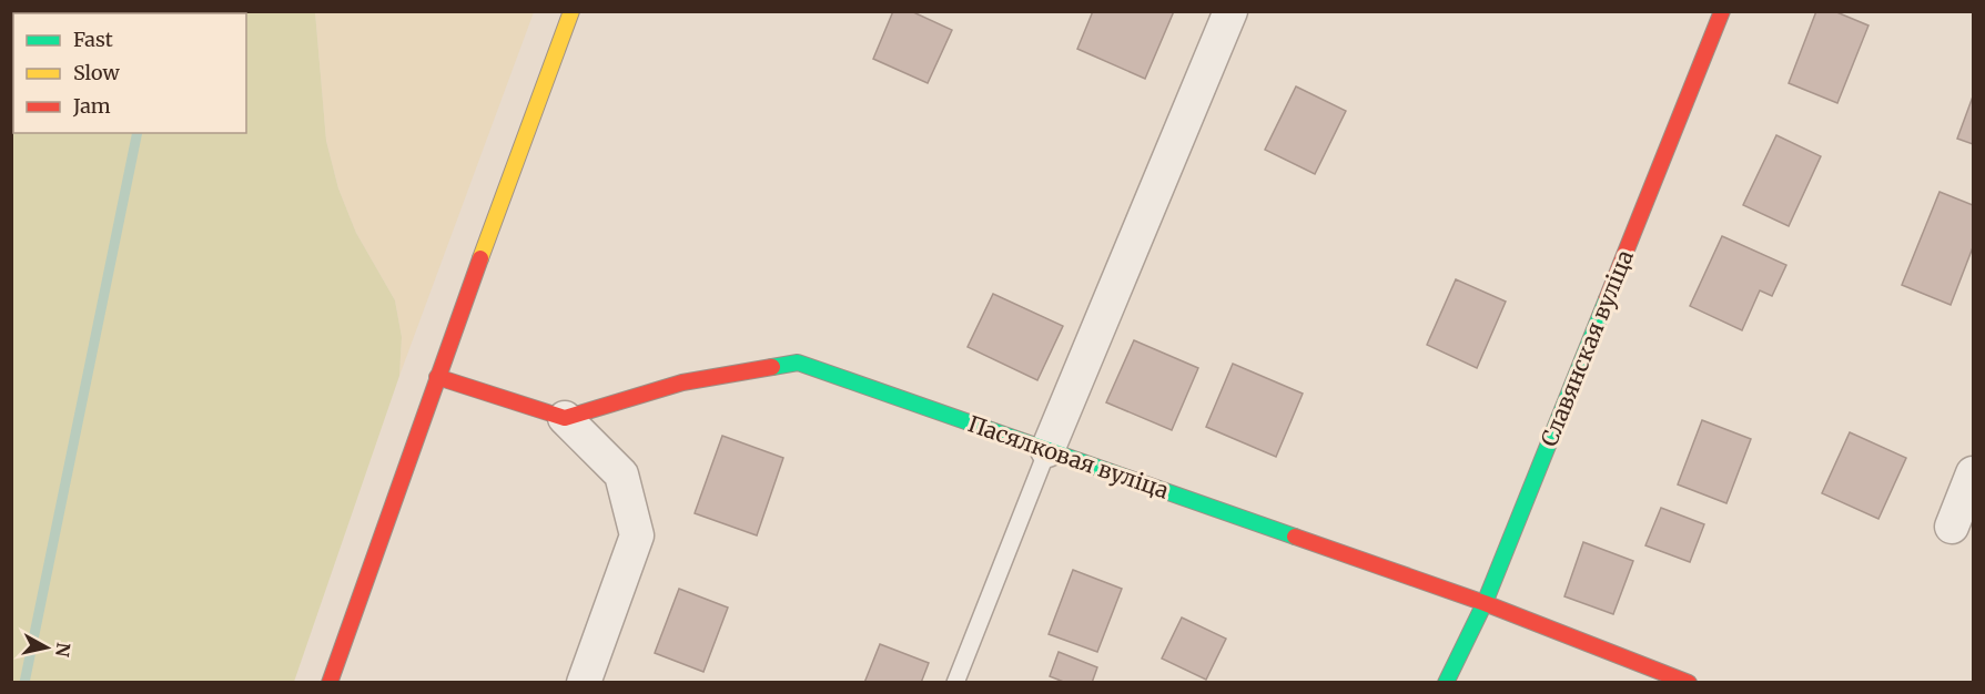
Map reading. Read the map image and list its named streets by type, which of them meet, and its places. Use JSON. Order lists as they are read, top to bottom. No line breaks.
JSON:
{"streets":{"street":["Славянская вуліца","Пасялковая вуліца"]},"crossings":[["Славянская вуліца","Пасялковая вуліца"]],"legend":["Fast","Slow","Jam"],"north":"right"}
